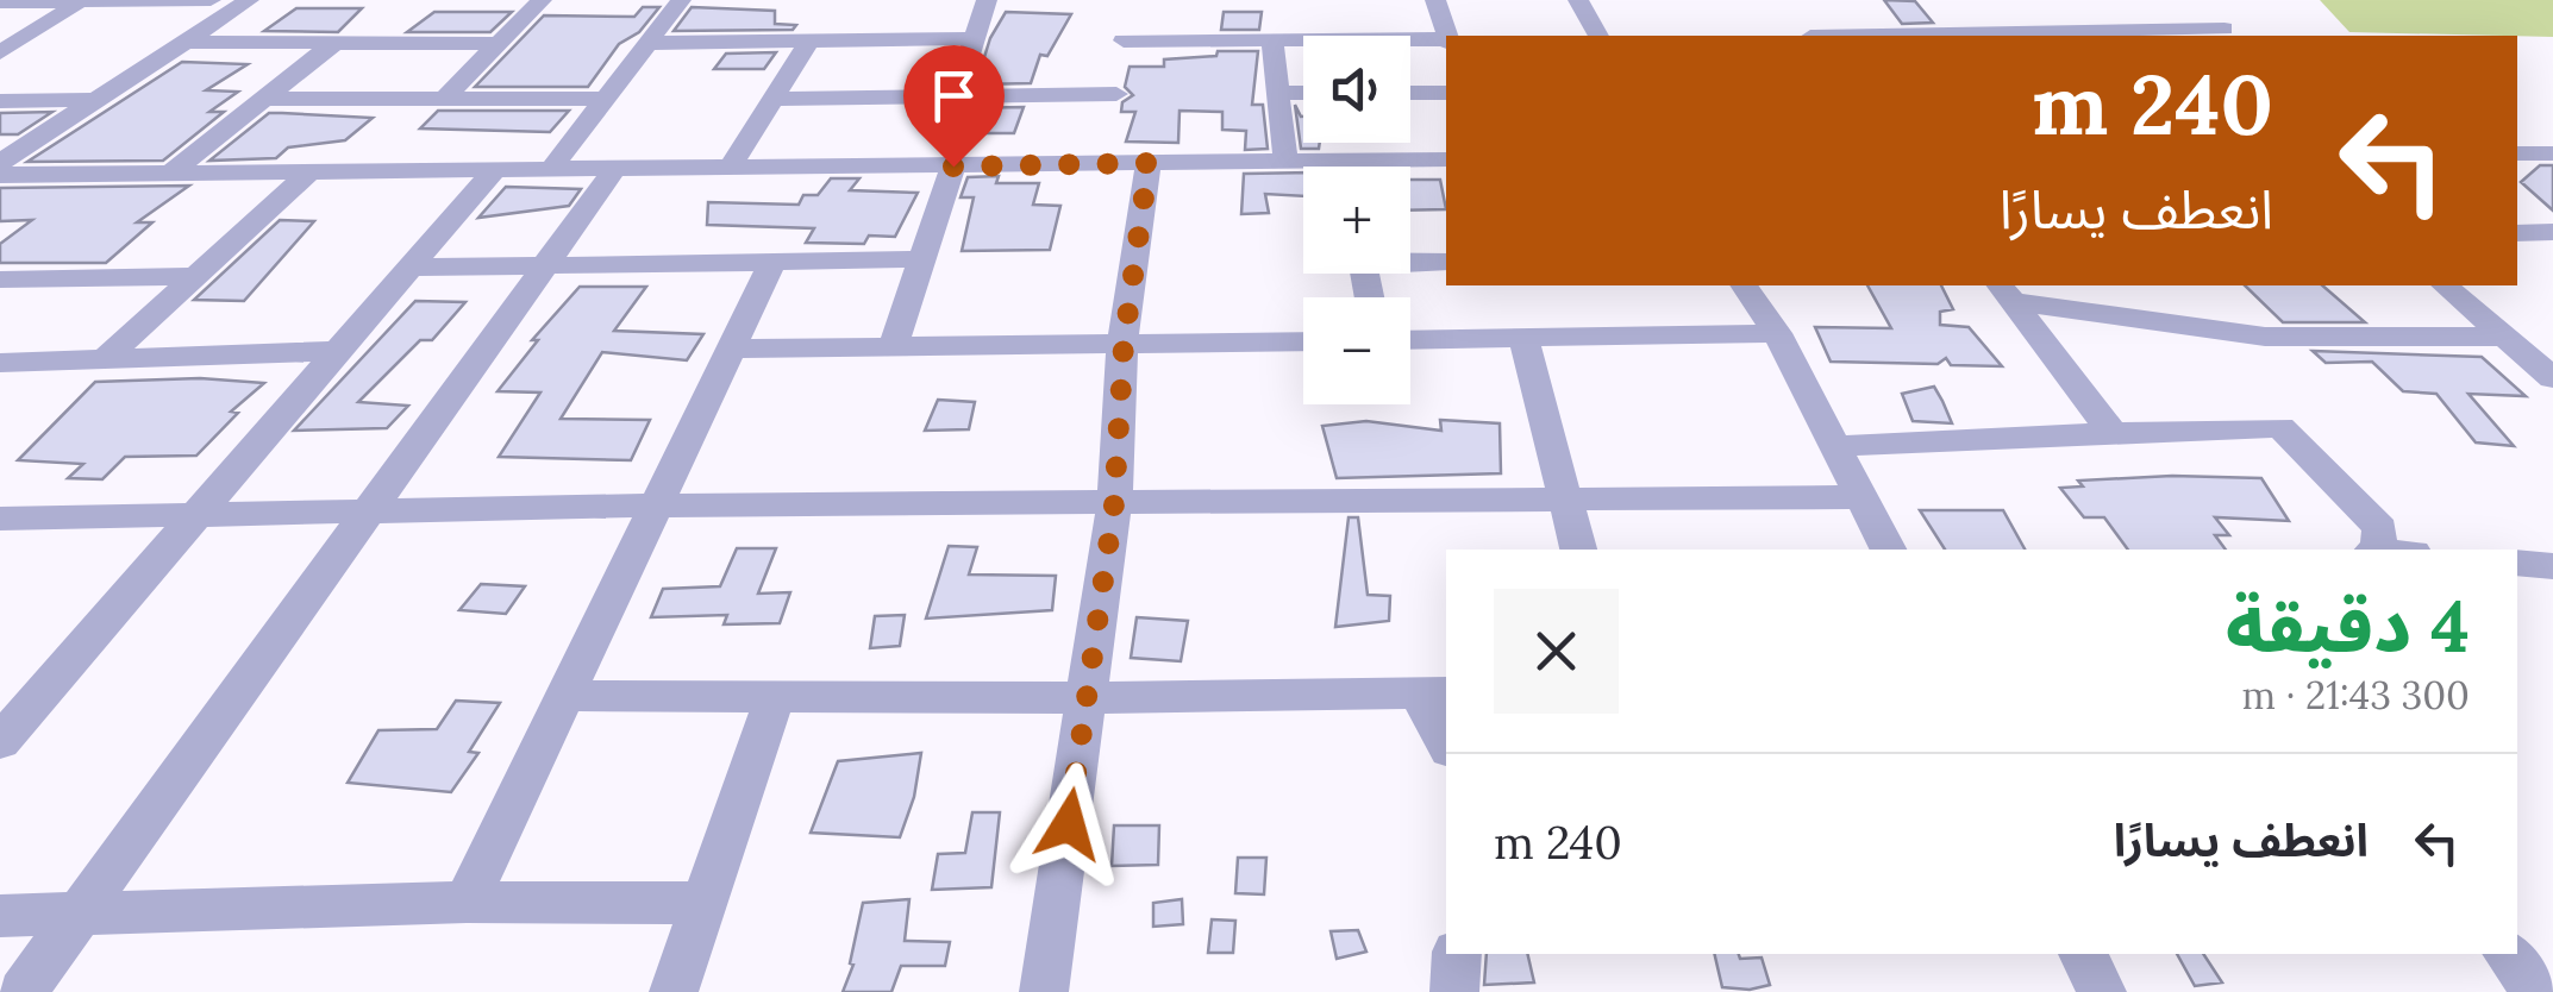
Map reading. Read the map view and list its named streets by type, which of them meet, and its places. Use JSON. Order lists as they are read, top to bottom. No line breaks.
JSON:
{"page":{"map_buttons":["+","−"],"turn":["240 m","انعطف يسارًا"],"heading":["4 دقيقة","300 m · 21:43"],"list":[{"name":"انعطف يسارًا","value":"240 m"}]}}
